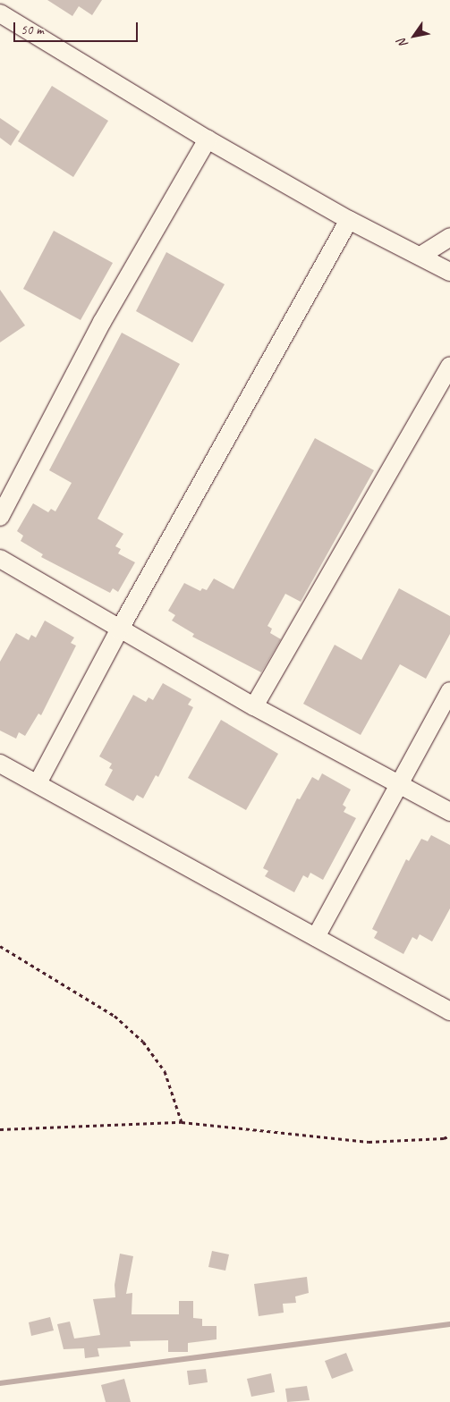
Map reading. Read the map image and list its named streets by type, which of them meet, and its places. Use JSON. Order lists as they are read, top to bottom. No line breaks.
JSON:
{"scale_bar":"50 m","north":"bottom left"}
